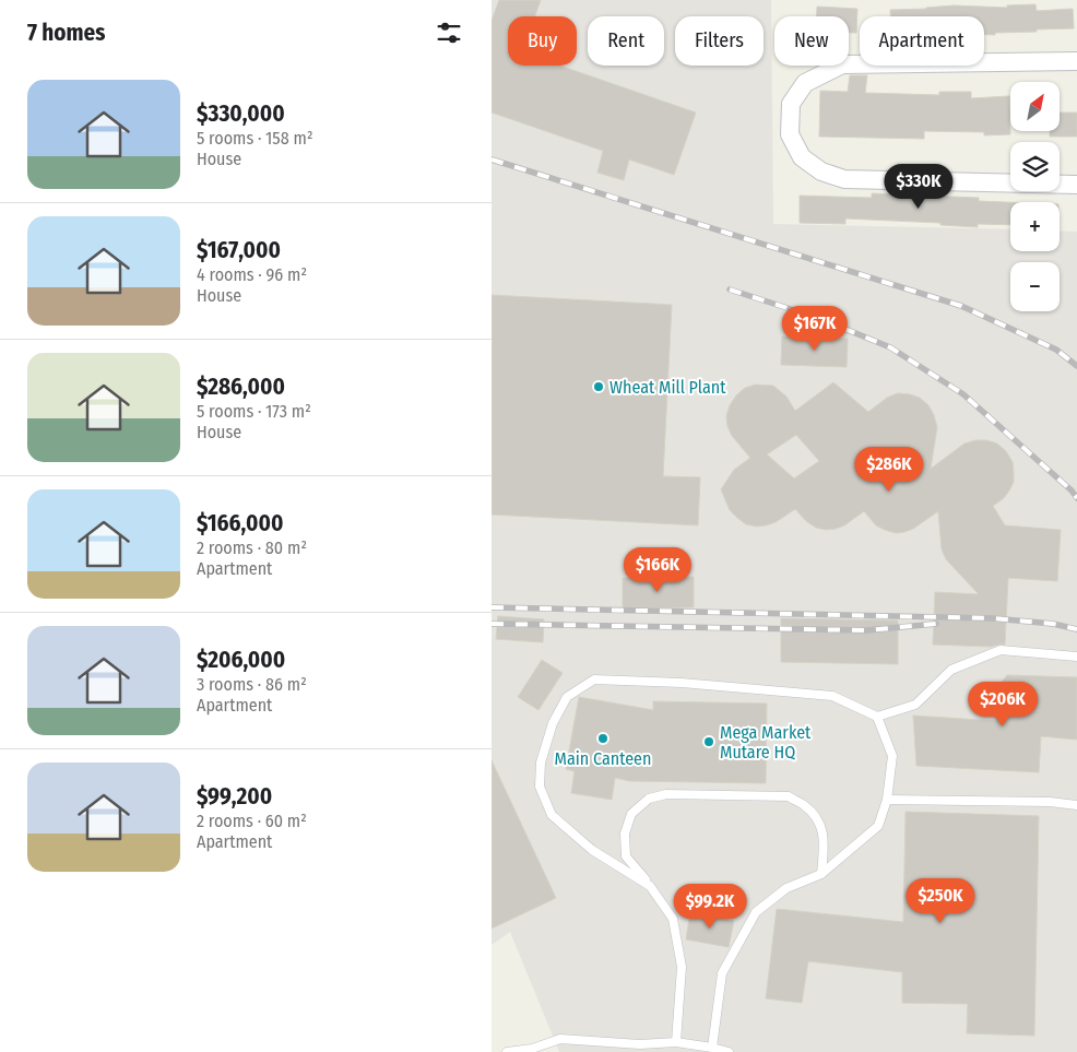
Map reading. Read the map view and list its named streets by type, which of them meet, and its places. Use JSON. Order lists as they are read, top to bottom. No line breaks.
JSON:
{"places":["Wheat Mill Plant","Main Canteen","Mega Market Mutare HQ"],"north":"top right","page":{"heading":"7 homes","chip":["Buy","Rent","Filters","New","Apartment"],"list":[{"name":"$330,000","note":"5 rooms · 158 m² · House"},{"name":"$167,000","note":"4 rooms · 96 m² · House"},{"name":"$286,000","note":"5 rooms · 173 m² · House"},{"name":"$166,000","note":"2 rooms · 80 m² · Apartment"},{"name":"$206,000","note":"3 rooms · 86 m² · Apartment"},{"name":"$99,200","note":"2 rooms · 60 m² · Apartment"}],"map_buttons":["+","−"],"price":["$330K","$167K","$286K","$166K","$206K","$250K","$99.2K"]}}
